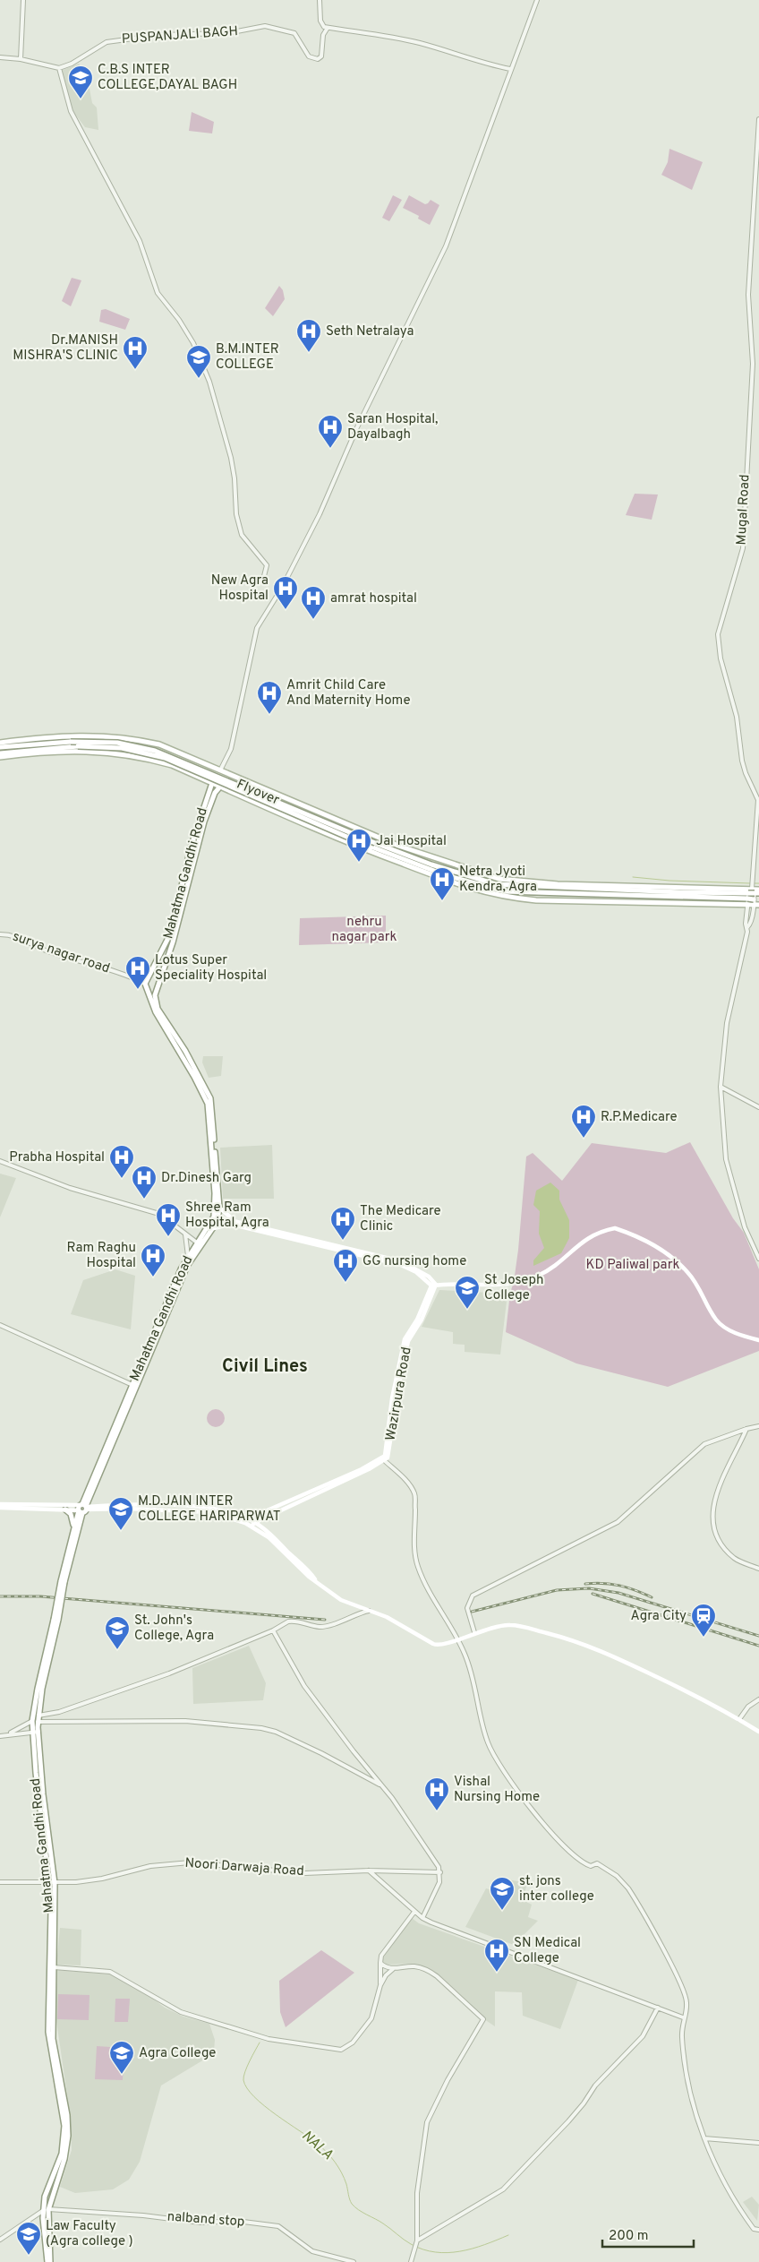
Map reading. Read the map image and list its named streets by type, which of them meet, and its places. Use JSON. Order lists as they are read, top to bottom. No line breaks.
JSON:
{"streets":{"main road":["Flyover","Mahatma Gandhi Road","Wazirpura Road"],"street":["PUSPANJALI BAGH","Mugal Road","surya nagar road","Noori Darwaja Road","nalband stop"]},"crossings":[["Mahatma Gandhi Road","surya nagar road"],["Mahatma Gandhi Road","Noori Darwaja Road"],["Mahatma Gandhi Road","nalband stop"]],"districts":["Civil Lines"],"water":["NALA"],"parks":["nehru nagar park","KD Paliwal park"],"places":{"school or university":["C.B.S INTER COLLEGE,DAYAL BAGH","B.M.INTER COLLEGE","St Joseph College","M.D.JAIN INTER COLLEGE HARIPARWAT","St. John's College, Agra","st. jons inter college","Agra College","Law Faculty (Agra college )"],"hospital":["Seth Netralaya","Dr.MANISH MISHRA'S CLINIC","Saran Hospital, Dayalbagh","New Agra Hospital","amrat hospital","Amrit Child Care And Maternity Home","Jai Hospital","Netra Jyoti Kendra, Agra","Lotus Super Speciality Hospital","R.P.Medicare","Prabha Hospital","Dr.Dinesh Garg","Shree Ram Hospital, Agra","The Medicare Clinic","Ram Raghu Hospital","GG nursing home","Vishal Nursing Home","SN Medical College"],"station":["Agra City"]},"scale_bar":"200 m"}
